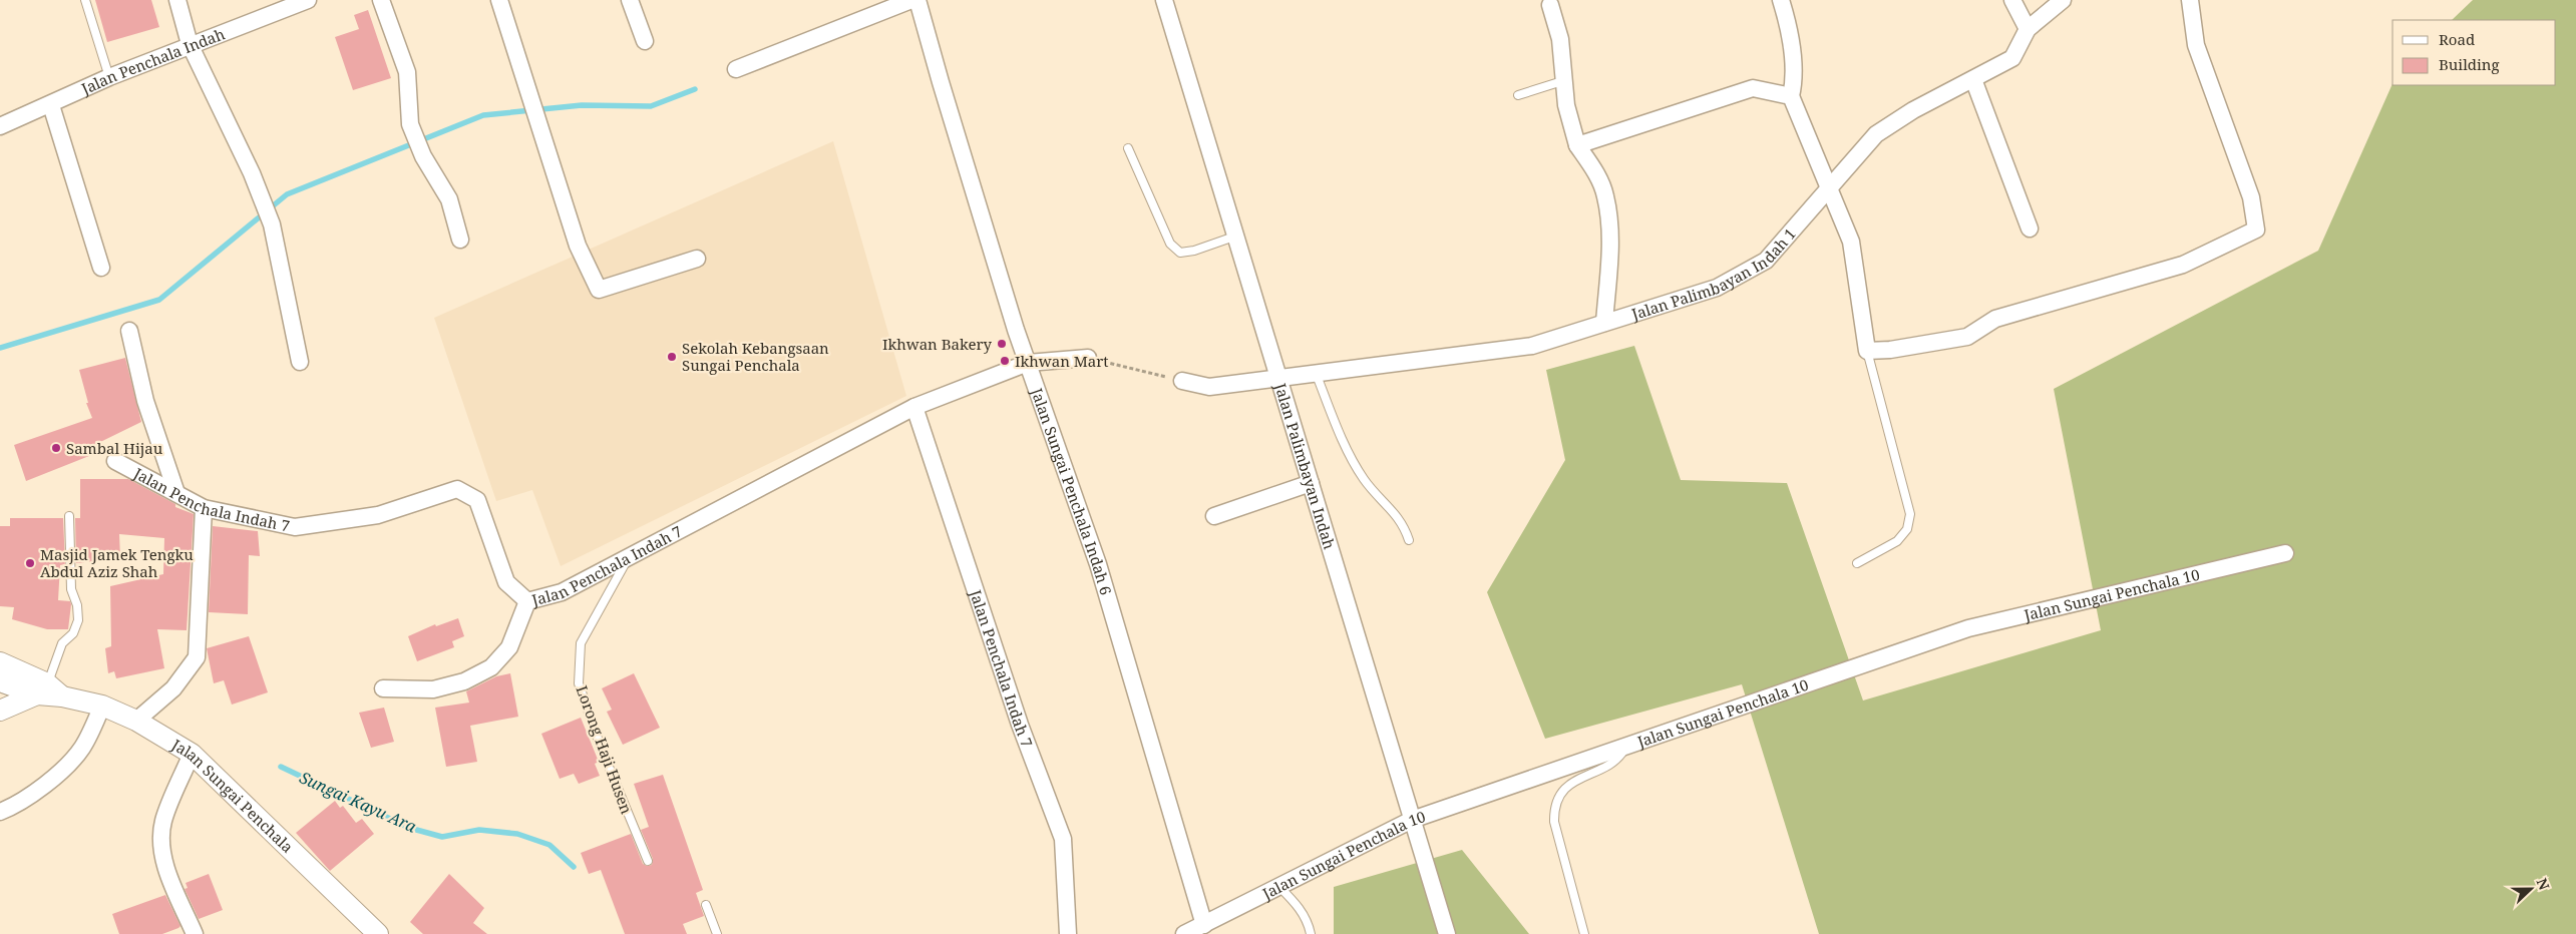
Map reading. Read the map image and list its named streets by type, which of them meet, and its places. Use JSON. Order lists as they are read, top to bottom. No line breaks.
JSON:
{"streets":{"street":["Jalan Penchala Indah","Jalan Palimbayan Indah 1","Jalan Palimbayan Indah","Jalan Sungai Penchala Indah 6","Jalan Penchala Indah 7","Jalan Sungai Penchala 10","Jalan Sungai Penchala"],"lane":["Lorong Haji Husen"]},"crossings":[["Jalan Palimbayan Indah 1","Jalan Palimbayan Indah"],["Jalan Palimbayan Indah","Jalan Sungai Penchala 10"],["Jalan Sungai Penchala Indah 6","Jalan Penchala Indah 7"],["Jalan Sungai Penchala Indah 6","Jalan Sungai Penchala 10"],["Jalan Penchala Indah 7","Lorong Haji Husen"]],"water":["Sungai Kayu Ara"],"places":["Ikhwan Bakery","Sekolah Kebangsaan Sungai Penchala","Ikhwan Mart","Sambal Hijau","Masjid Jamek Tengku Abdul Aziz Shah"],"legend":["Road","Building"],"north":"right"}
